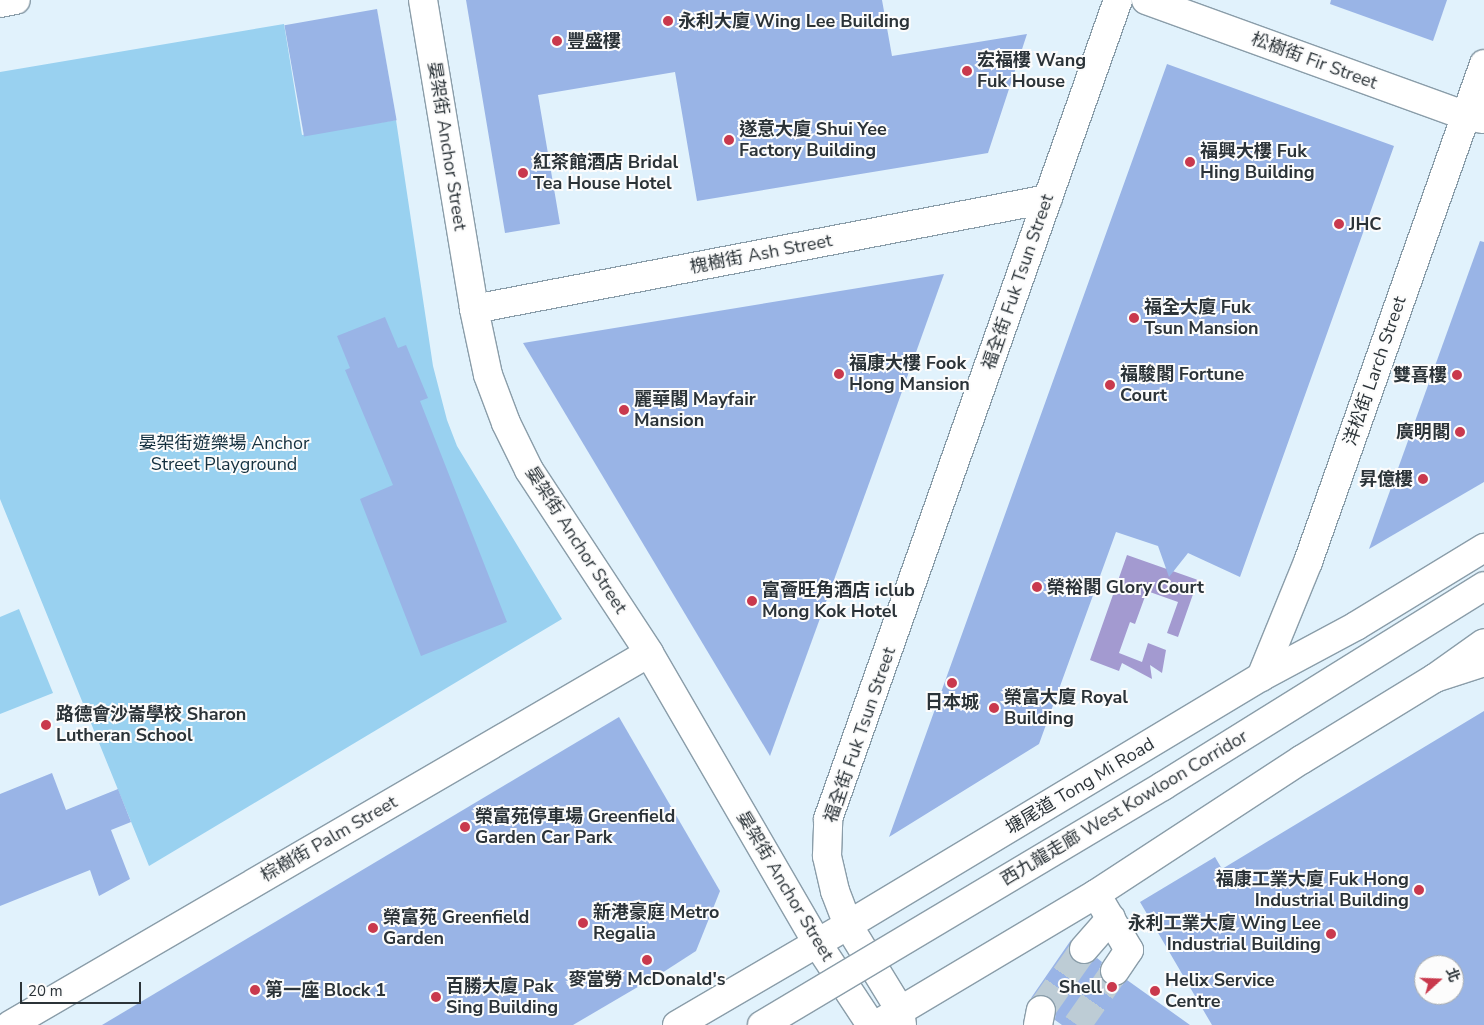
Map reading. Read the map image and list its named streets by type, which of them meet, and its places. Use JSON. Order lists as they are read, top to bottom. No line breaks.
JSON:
{"streets":{"main road":["松樹街 Fir Street","晏架街 Anchor Street","槐樹街 Ash Street","福全街 Fuk Tsun Street","洋松街 Larch Street","塘尾道 Tong Mi Road","西九龍走廊 West Kowloon Corridor","棕樹街 Palm Street"]},"crossings":[["松樹街 Fir Street","洋松街 Larch Street"],["晏架街 Anchor Street","槐樹街 Ash Street"],["晏架街 Anchor Street","塘尾道 Tong Mi Road"],["晏架街 Anchor Street","棕樹街 Palm Street"],["槐樹街 Ash Street","福全街 Fuk Tsun Street"],["福全街 Fuk Tsun Street","塘尾道 Tong Mi Road"],["洋松街 Larch Street","塘尾道 Tong Mi Road"]],"parks":["晏架街遊樂場 Anchor Street Playground"],"places":["永利大廈 Wing Lee Building","豐盛樓","宏福樓 Wang Fuk House","遂意大廈 Shui Yee Factory Building","福興大樓 Fuk Hing Building","紅茶館酒店 Bridal Tea House Hotel","JHC","福全大廈 Fuk Tsun Mansion","福康大樓 Fook Hong Mansion","雙喜樓","福駿閣 Fortune Court","麗華閣 Mayfair Mansion","廣明閣","昇億樓","榮裕閣 Glory Court","富薈旺角酒店 iclub Mong Kok Hotel","日本城","榮富大廈 Royal Building","路德會沙崙學校 Sharon Lutheran School","榮富苑停車場 Greenfield Garden Car Park","福康工業大廈 Fuk Hong Industrial Building","新港豪庭 Metro Regalia","榮富苑 Greenfield Garden","永利工業大廈 Wing Lee Industrial Building","麥當勞 McDonald's","Shell","第一座 Block 1","Helix Service Centre","百勝大廈 Pak Sing Building"],"scale_bar":"20 m","north":"right"}
